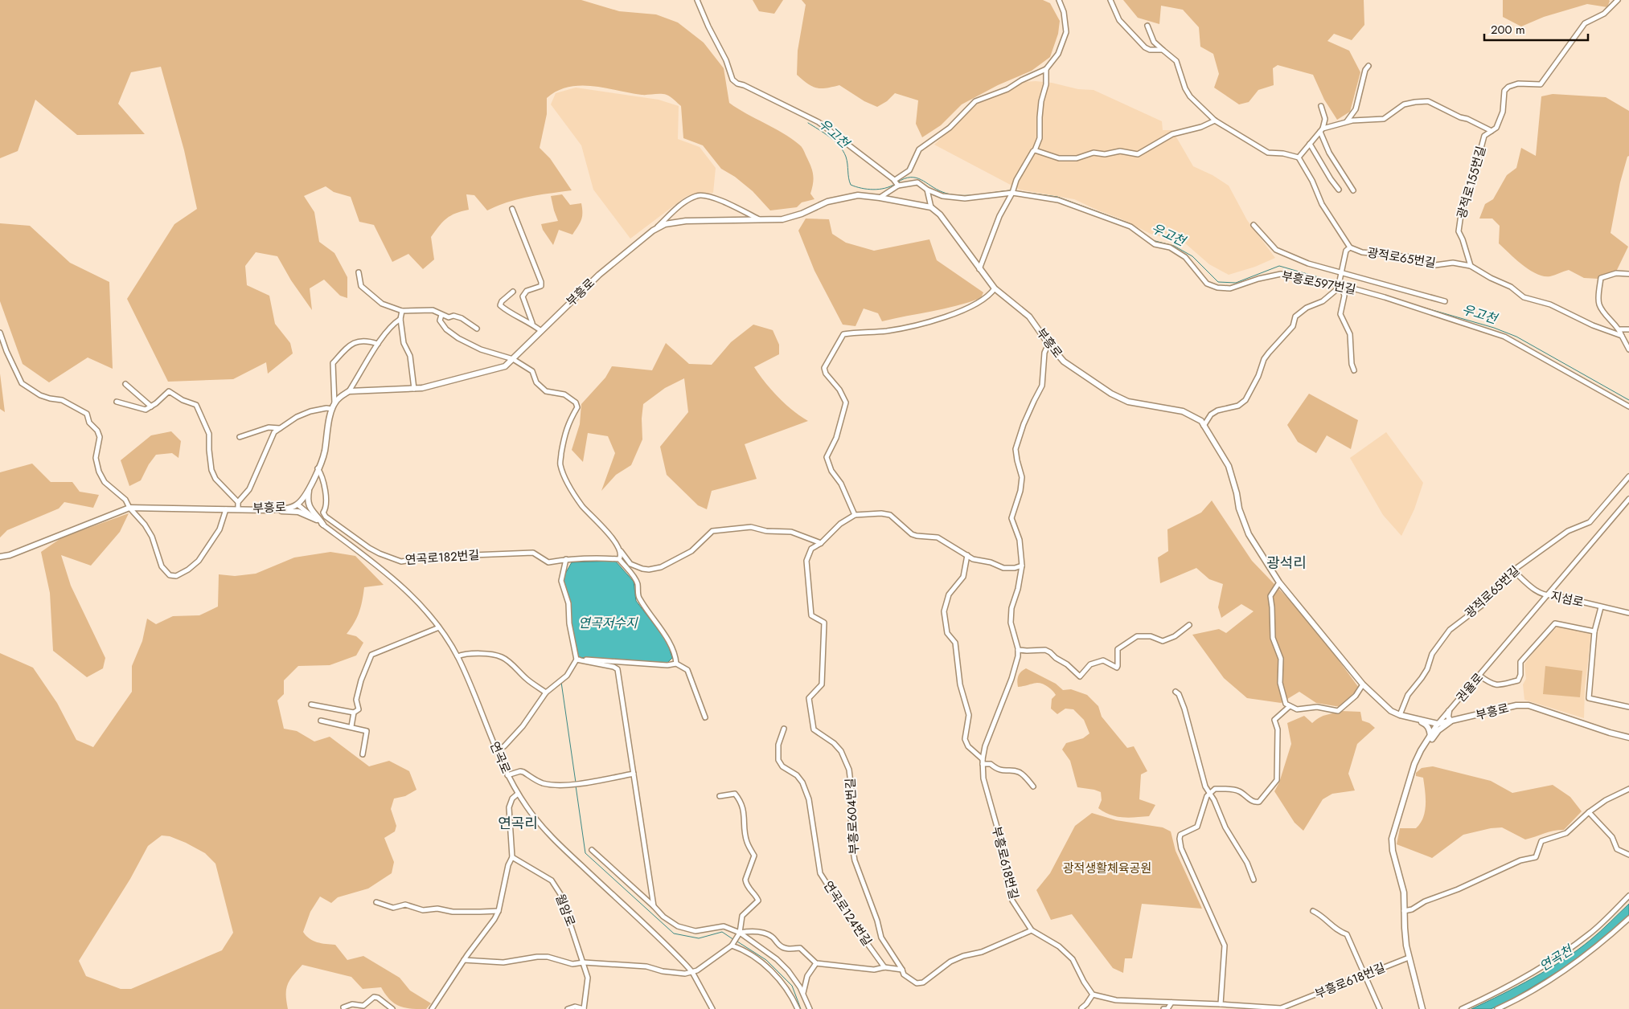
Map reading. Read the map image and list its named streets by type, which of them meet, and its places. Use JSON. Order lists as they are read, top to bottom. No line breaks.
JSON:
{"streets":{"main road":["부흥로","권율로"],"street":["광적로155번길","광적로65번길","부흥로597번길","연곡로182번길","지섬로","연곡로","부흥로604번길","부흥로618번길","월암로","연곡로124번길"]},"crossings":[["광적로155번길","광적로65번길"],["광적로65번길","부흥로"],["광적로65번길","지섬로"],["부흥로","연곡로182번길"],["부흥로","권율로"],["부흥로","연곡로"],["부흥로","부흥로618번길"],["지섬로","권율로"],["권율로","부흥로618번길"],["부흥로604번길","부흥로618번길"]],"districts":["광석리","연곡리"],"water":["우고천","연곡저수지","연곡천"],"parks":["광적생활체육공원"],"scale_bar":"200 m"}
